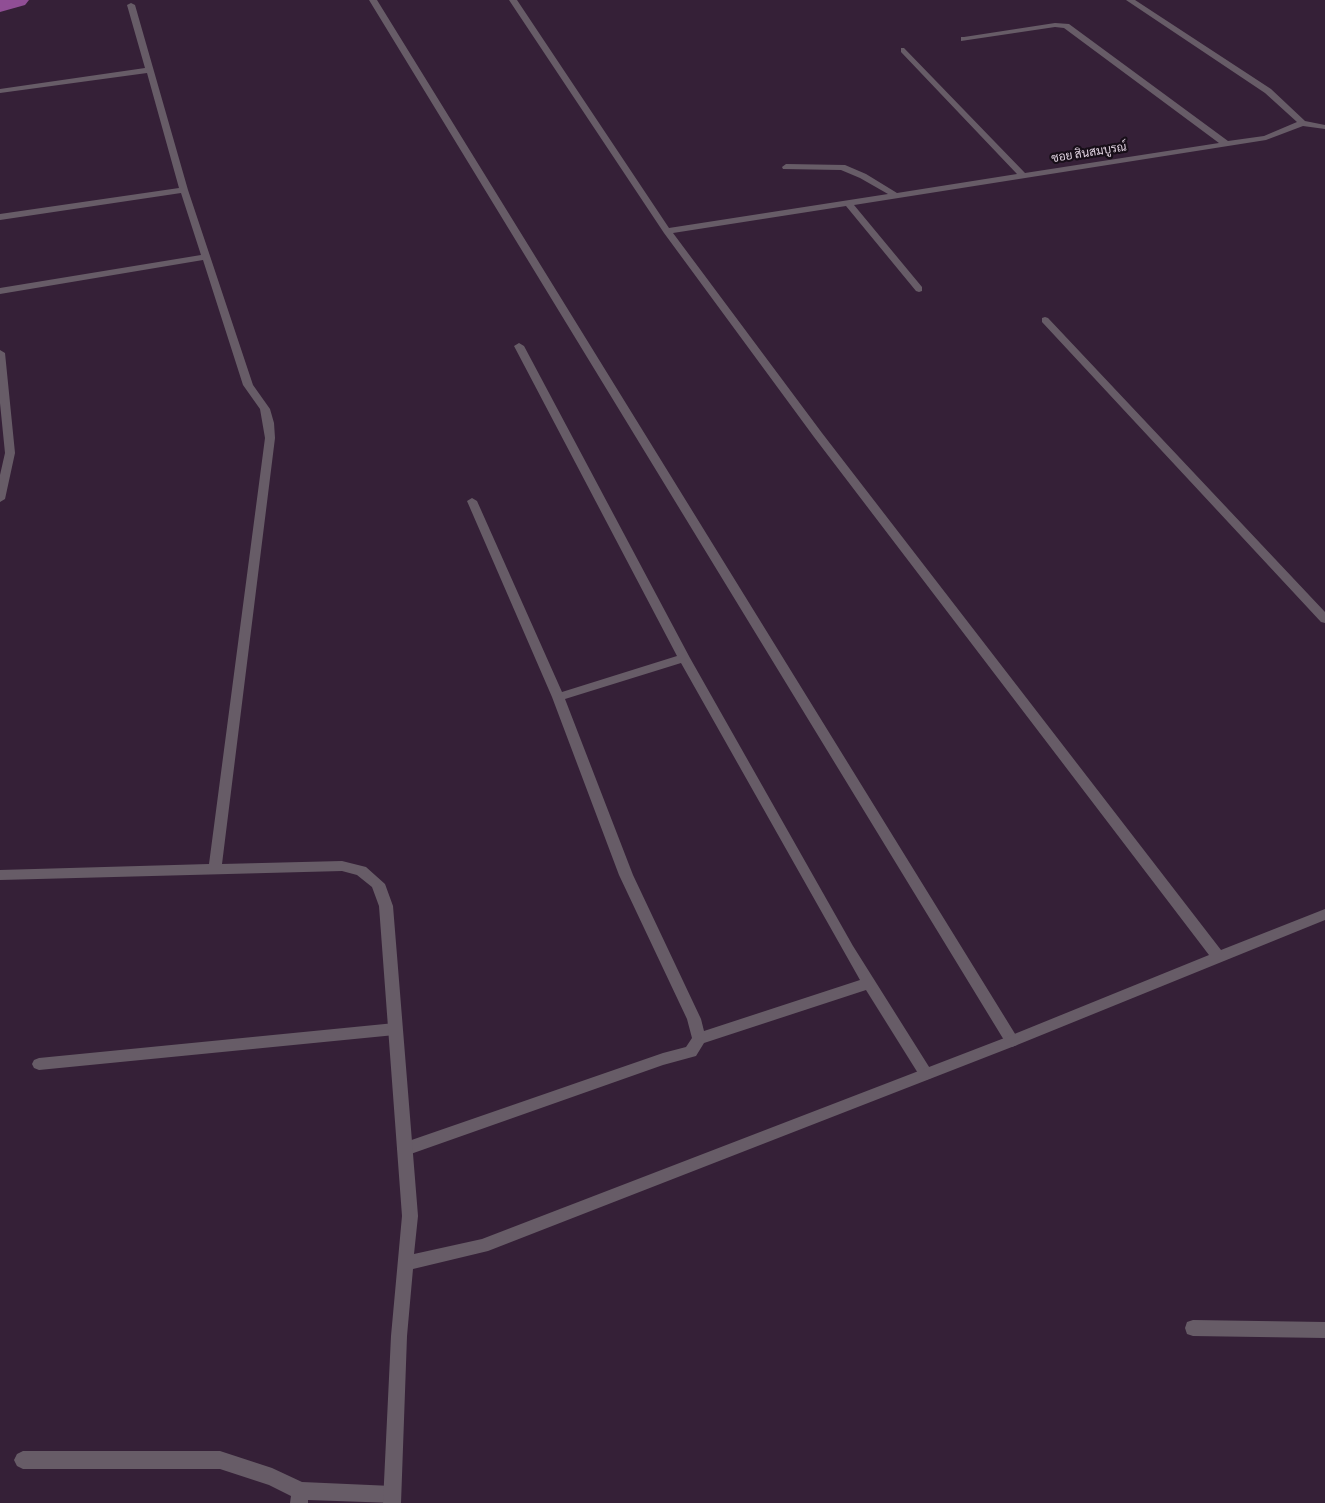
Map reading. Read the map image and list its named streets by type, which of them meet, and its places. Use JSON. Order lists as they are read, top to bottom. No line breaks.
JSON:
{"streets":{"street":["ซอย สินสมบูรณ์"]}}
